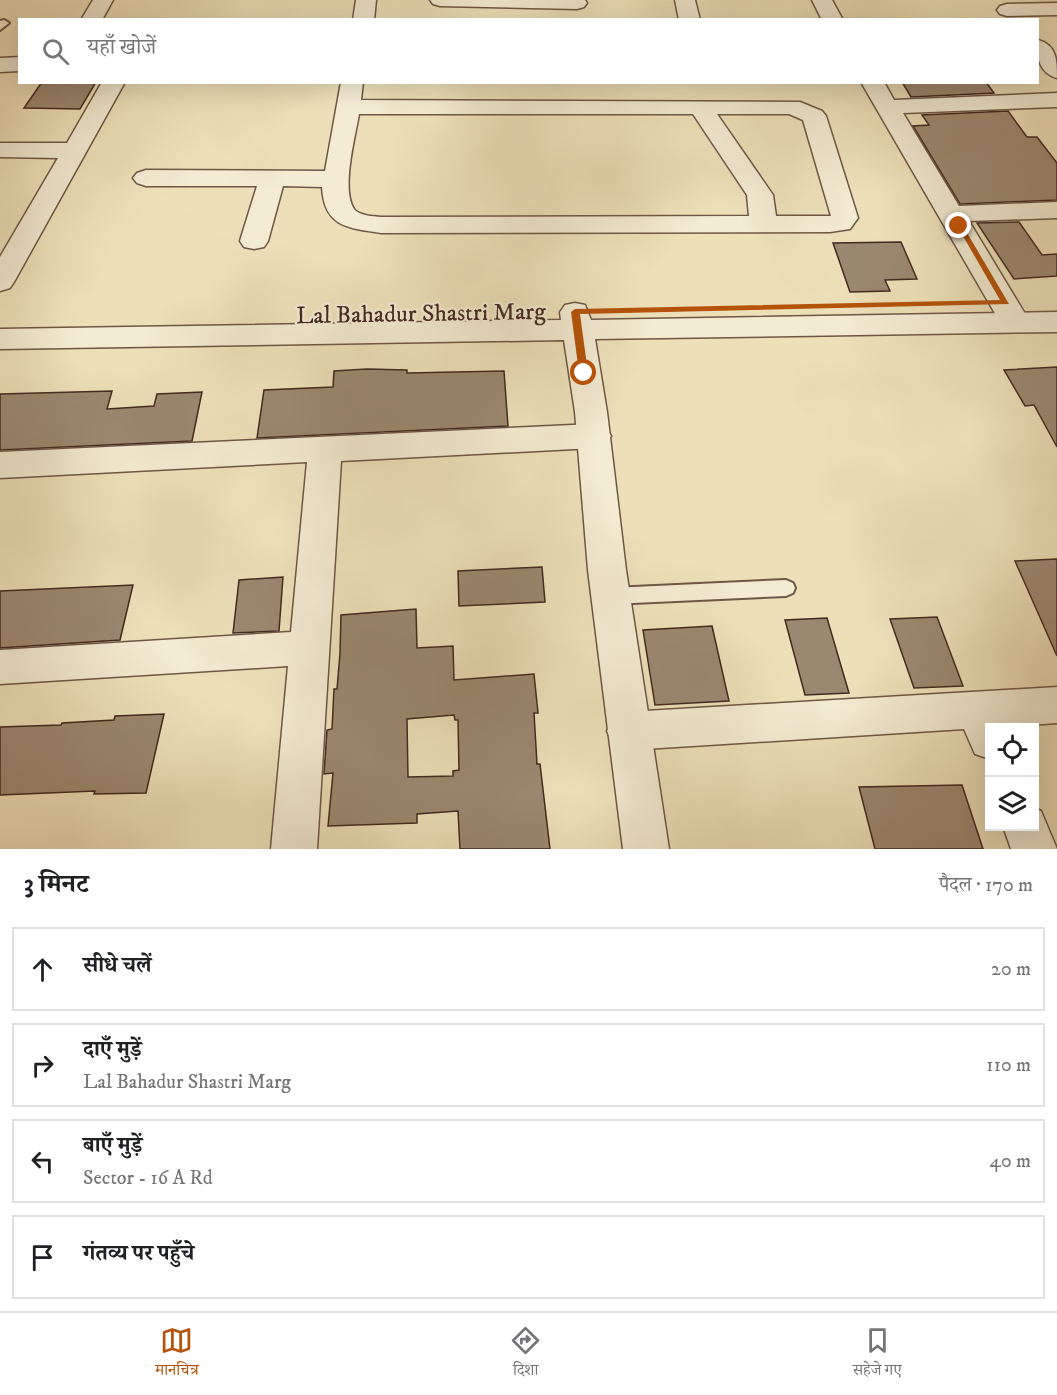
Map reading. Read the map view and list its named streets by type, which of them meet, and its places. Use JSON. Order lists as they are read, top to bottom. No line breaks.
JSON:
{"streets":{"street":["Lal Bahadur Shastri Marg"]},"page":{"search":"यहाँ खोजें","heading":["3 मिनट","पैदल · 170 m"],"list":[["सीधे चलें","20 m"],["दाएँ मुड़ें","Lal Bahadur Shastri Marg","110 m"],["बाएँ मुड़ें","Sector - 16 A Rd","40 m"],"गंतव्य पर पहुँचे"],"nav":["मानचित्र","दिशा","सहेजे गए"]}}
